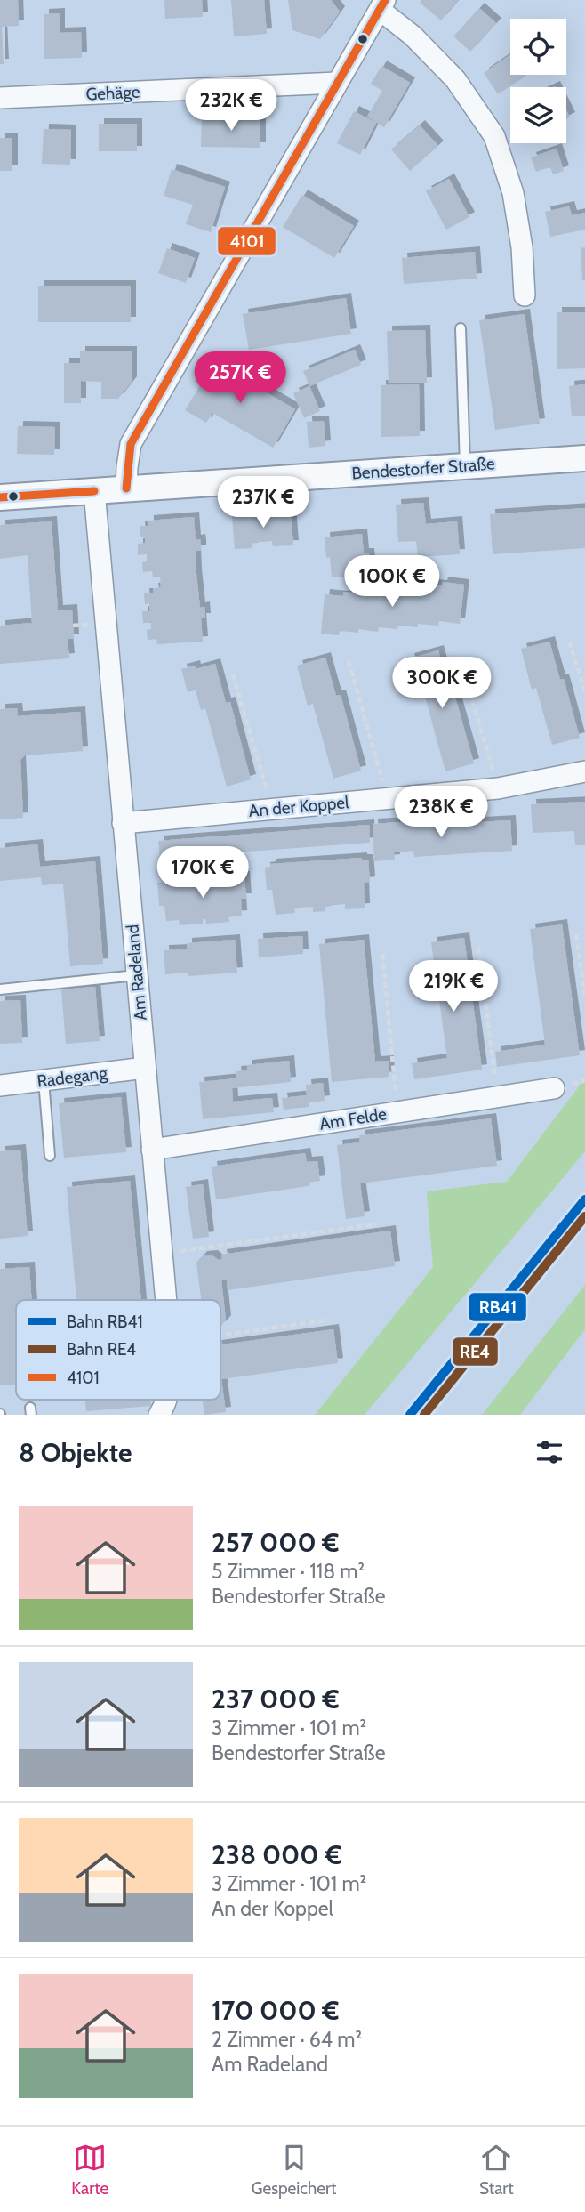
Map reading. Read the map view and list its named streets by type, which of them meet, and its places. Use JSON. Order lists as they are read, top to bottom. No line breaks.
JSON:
{"streets":{"street":["Gehäge","Bendestorfer Straße","An der Koppel","Am Radeland","Radegang","Am Felde"]},"crossings":[["Bendestorfer Straße","Am Radeland"],["An der Koppel","Am Radeland"],["Am Radeland","Radegang"],["Am Radeland","Am Felde"]],"lines":["transit line 4101","rail line RB41","rail line RE4"],"legend":["Bahn RB41","Bahn RE4","4101"],"page":{"price":["232K €","257K €","237K €","100K €","300K €","238K €","170K €","219K €"],"heading":"8 Objekte","list":[{"name":"257 000 €","note":"5 Zimmer · 118 m² · Bendestorfer Straße"},{"name":"237 000 €","note":"3 Zimmer · 101 m² · Bendestorfer Straße"},{"name":"238 000 €","note":"3 Zimmer · 101 m² · An der Koppel"},{"name":"170 000 €","note":"2 Zimmer · 64 m² · Am Radeland"}],"tabs":["Karte","Gespeichert","Start"]}}
